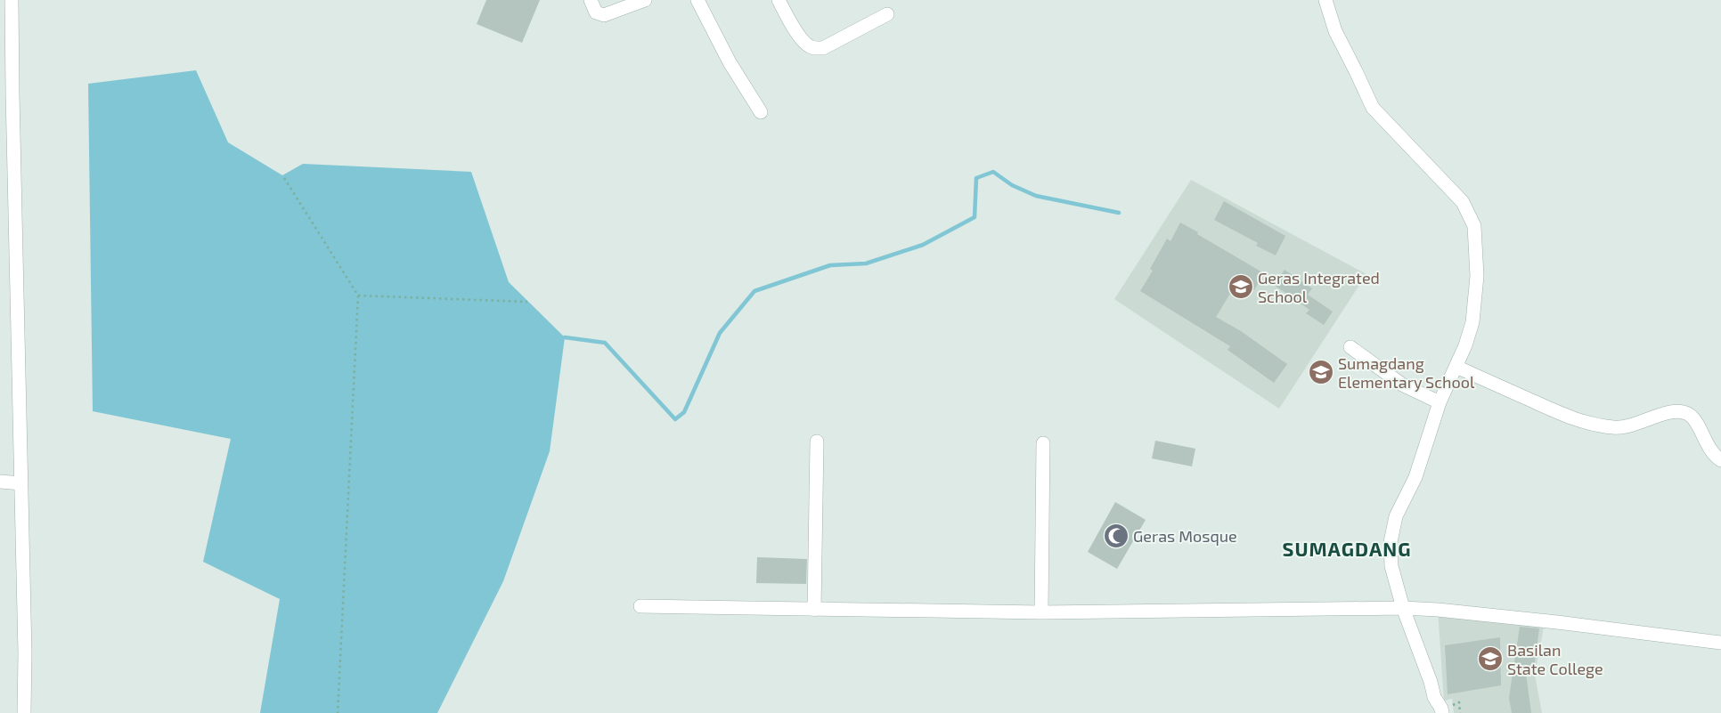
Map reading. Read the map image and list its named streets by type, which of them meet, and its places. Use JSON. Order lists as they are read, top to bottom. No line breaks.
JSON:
{"districts":["SUMAGDANG"],"places":{"school or university":["Geras Integrated School","Sumagdang Elementary School","Basilan State College"],"mosque":["Geras Mosque"]}}
